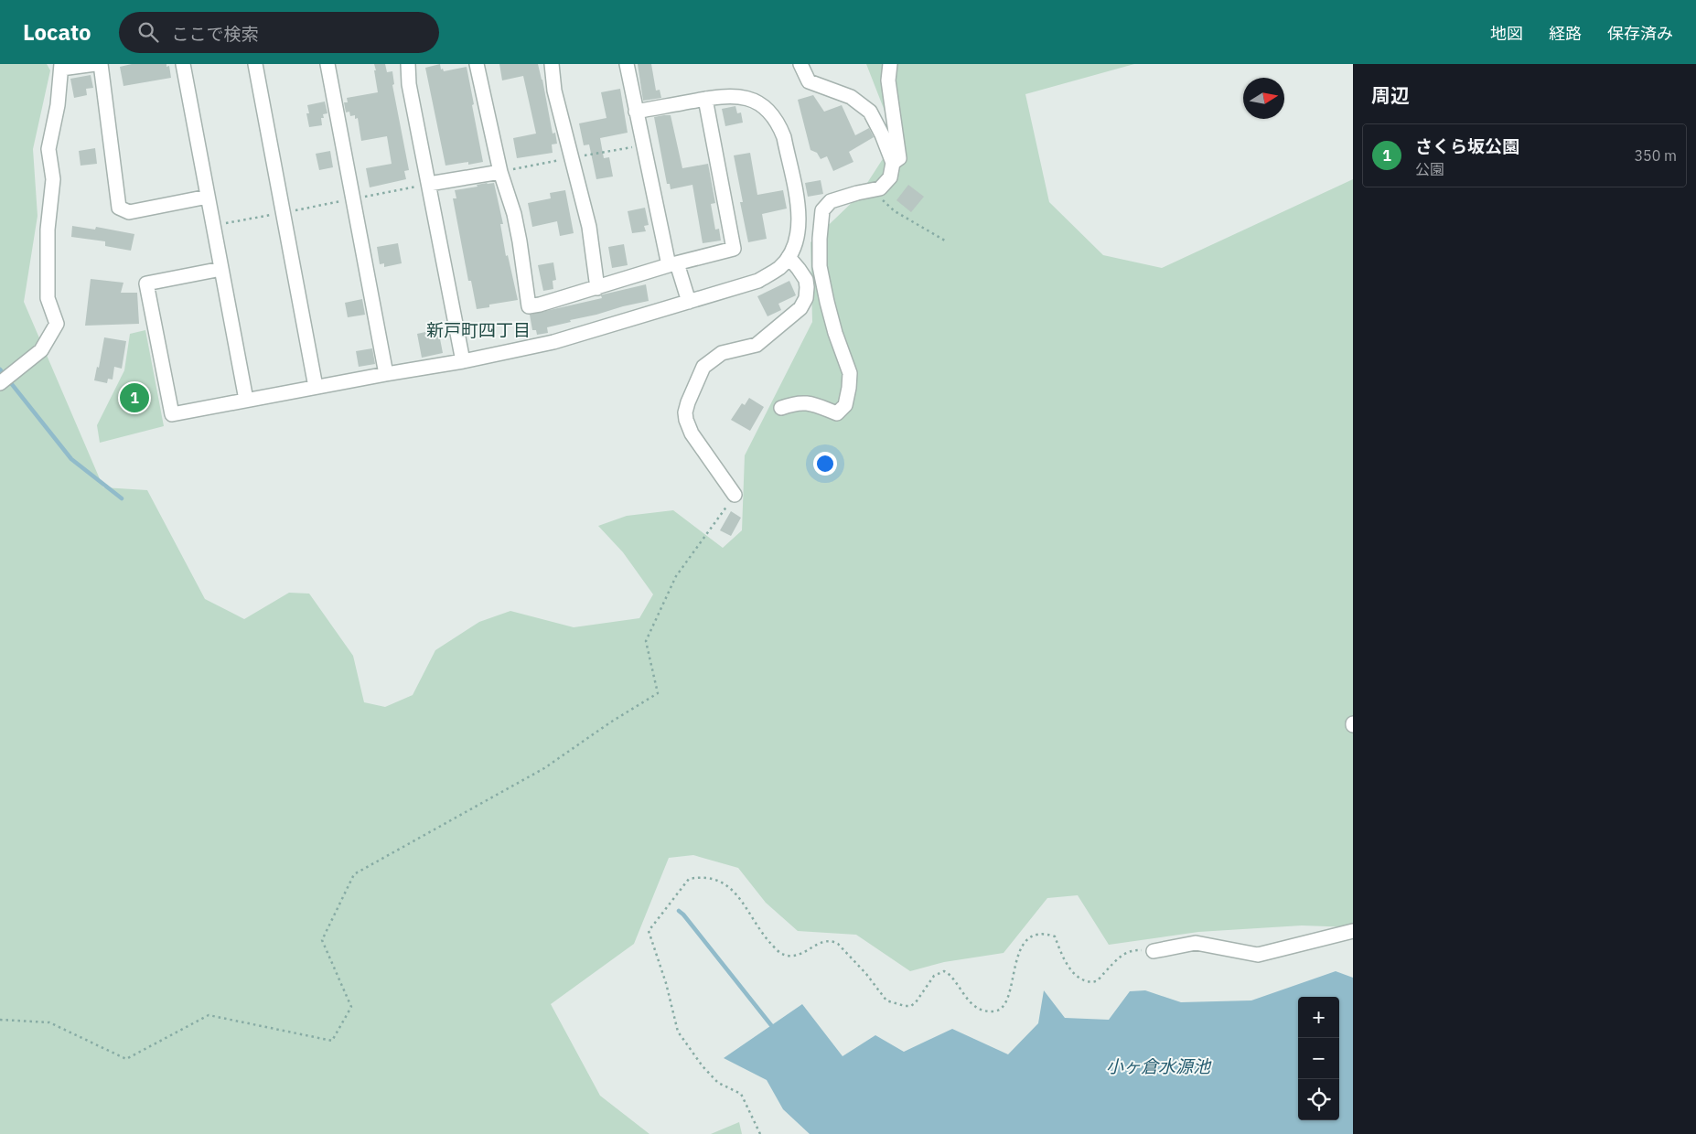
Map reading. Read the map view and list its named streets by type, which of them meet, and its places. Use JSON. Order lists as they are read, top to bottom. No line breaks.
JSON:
{"districts":["新戸町四丁目"],"water":["小ヶ倉水源池"],"north":"right","page":{"header":"Locato","search":"ここで検索","nav":["地図","経路","保存済み"],"heading":"周辺","list":[{"mark":"1","name":"さくら坂公園","note":"公園","value":"350 m"}],"pins":"1","map_buttons":["+","−"]}}
